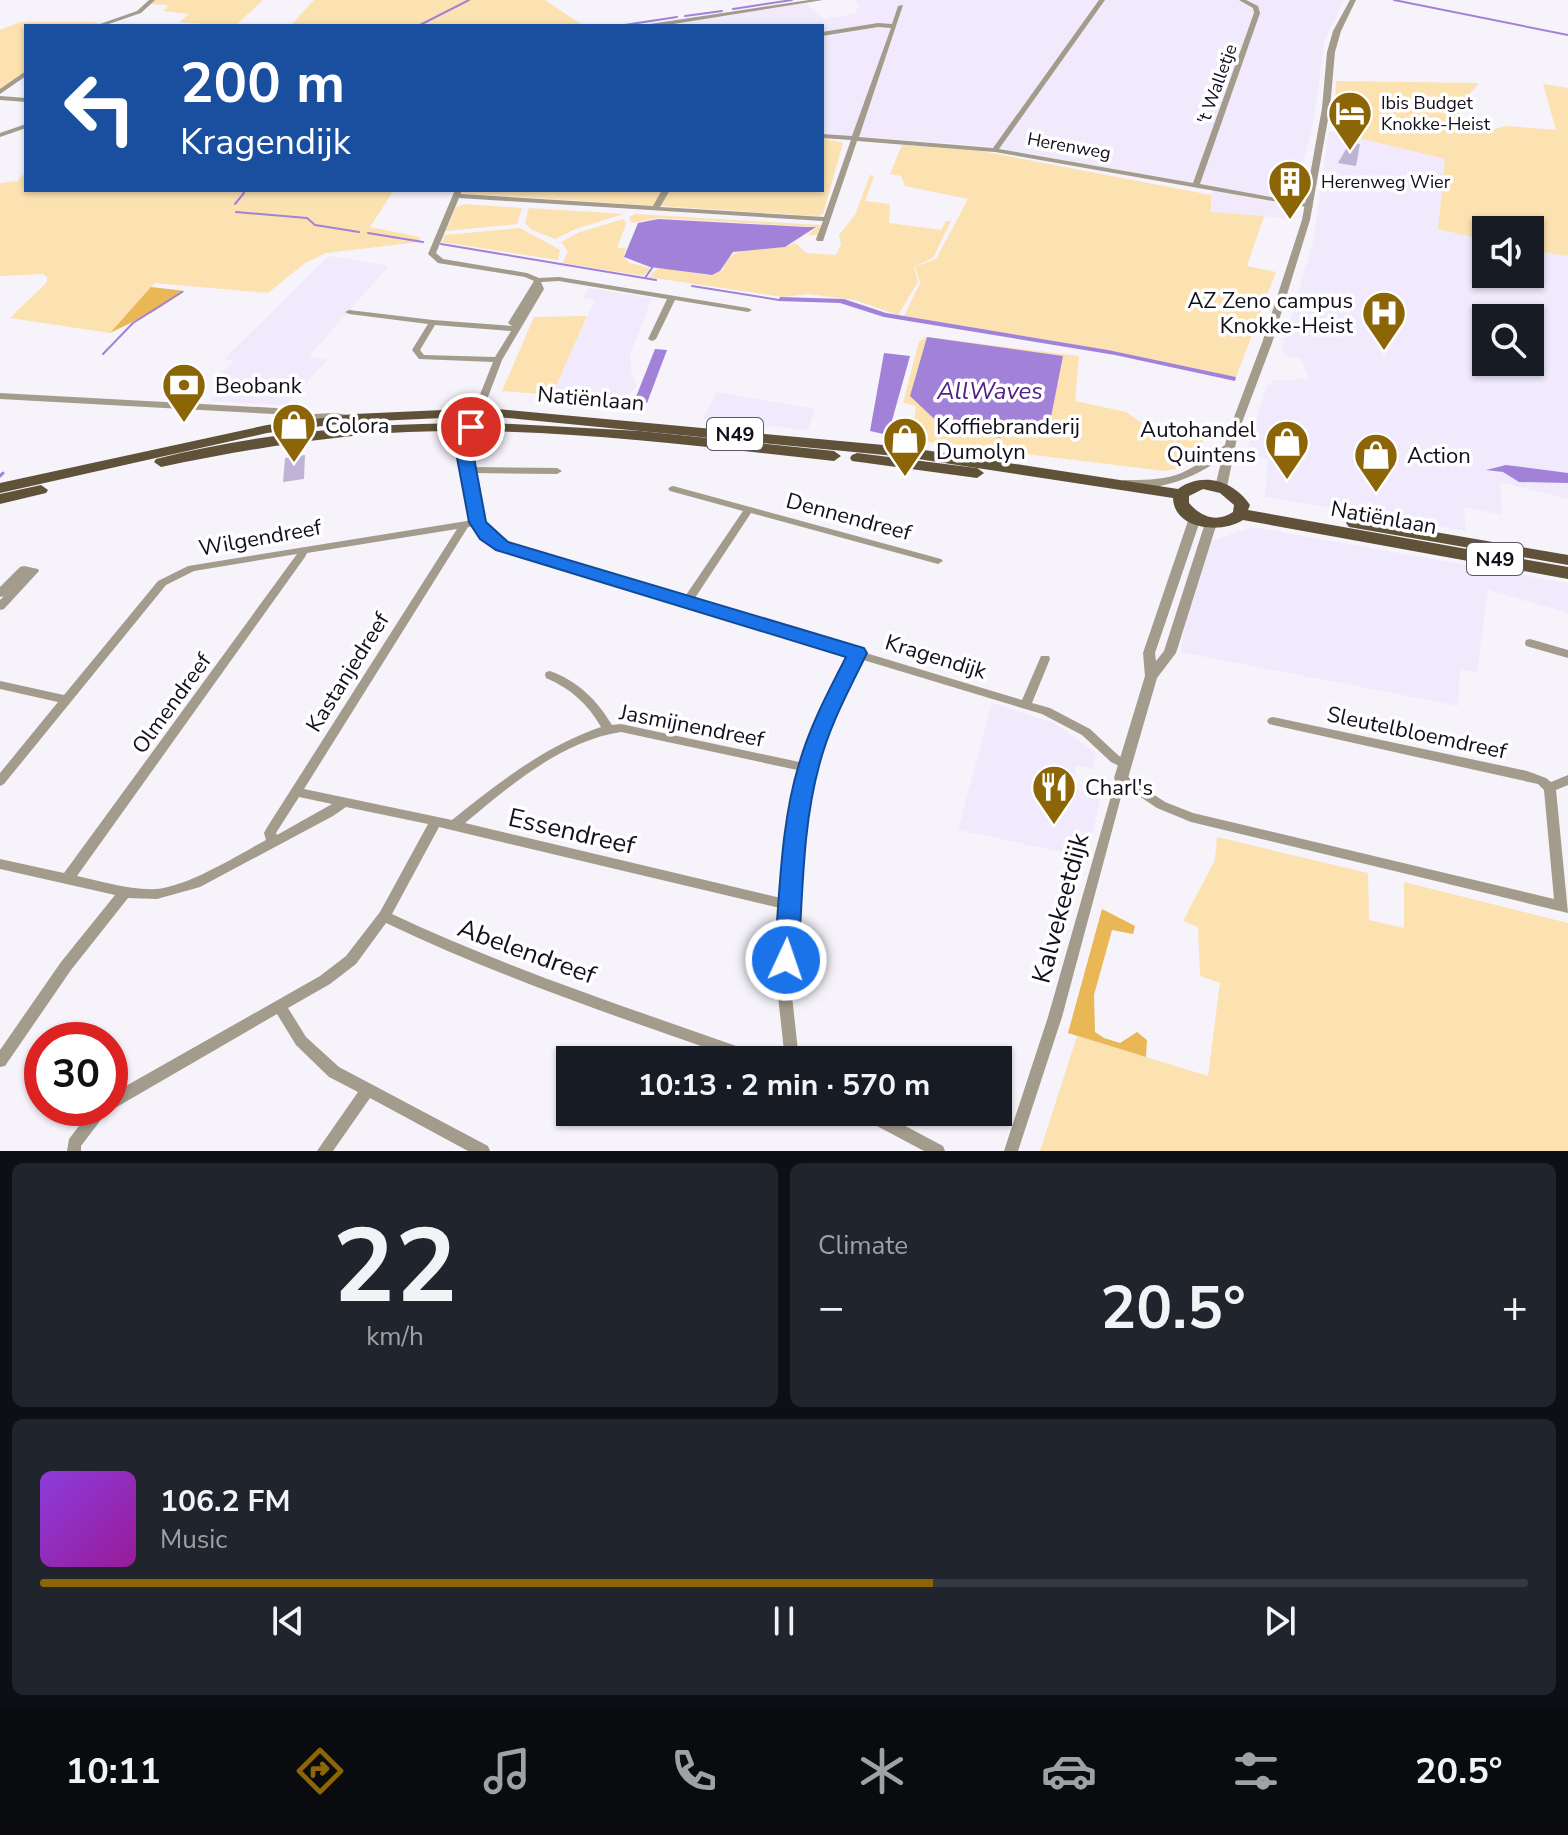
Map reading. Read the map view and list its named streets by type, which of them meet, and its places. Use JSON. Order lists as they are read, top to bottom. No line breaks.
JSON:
{"streets":{"main road":["Natiënlaan","N49"],"street":["'t Walletje","Herenweg","Dennendreef","Wilgendreef","Kragendijk","Kastanjedreef","Olmendreef","Jasmijnendreef","Sleutelbloemdreef","Essendreef","Kalvekeetdijk","Abelendreef"]},"crossings":[["'t Walletje","Herenweg"],["Natiënlaan","N49"],["N49","Kalvekeetdijk"],["Wilgendreef","Kragendijk"],["Wilgendreef","Kastanjedreef"],["Wilgendreef","Olmendreef"],["Kragendijk","Kalvekeetdijk"],["Kastanjedreef","Essendreef"],["Jasmijnendreef","Essendreef"]],"water":["AllWaves"],"places":{"hotel":["Ibis Budget Knokke-Heist"],"building":["Herenweg Wier"],"hospital":["AZ Zeno campus Knokke-Heist"],"bank":["Beobank"],"shop":["Colora","Koffiebranderij Dumolyn","Autohandel Quintens","Action"],"restaurant":["Charl's"]},"page":{"turn":["200 m","Kragendijk"],"limit":"30","trip":"10:13 · 2 min · 570 m","tile":[["22","km/h"],"Climate"],"heat":["−","20.5°","+"],"song":["106.2 FM","Music"],"tabs":["10:11","20.5°"]}}
